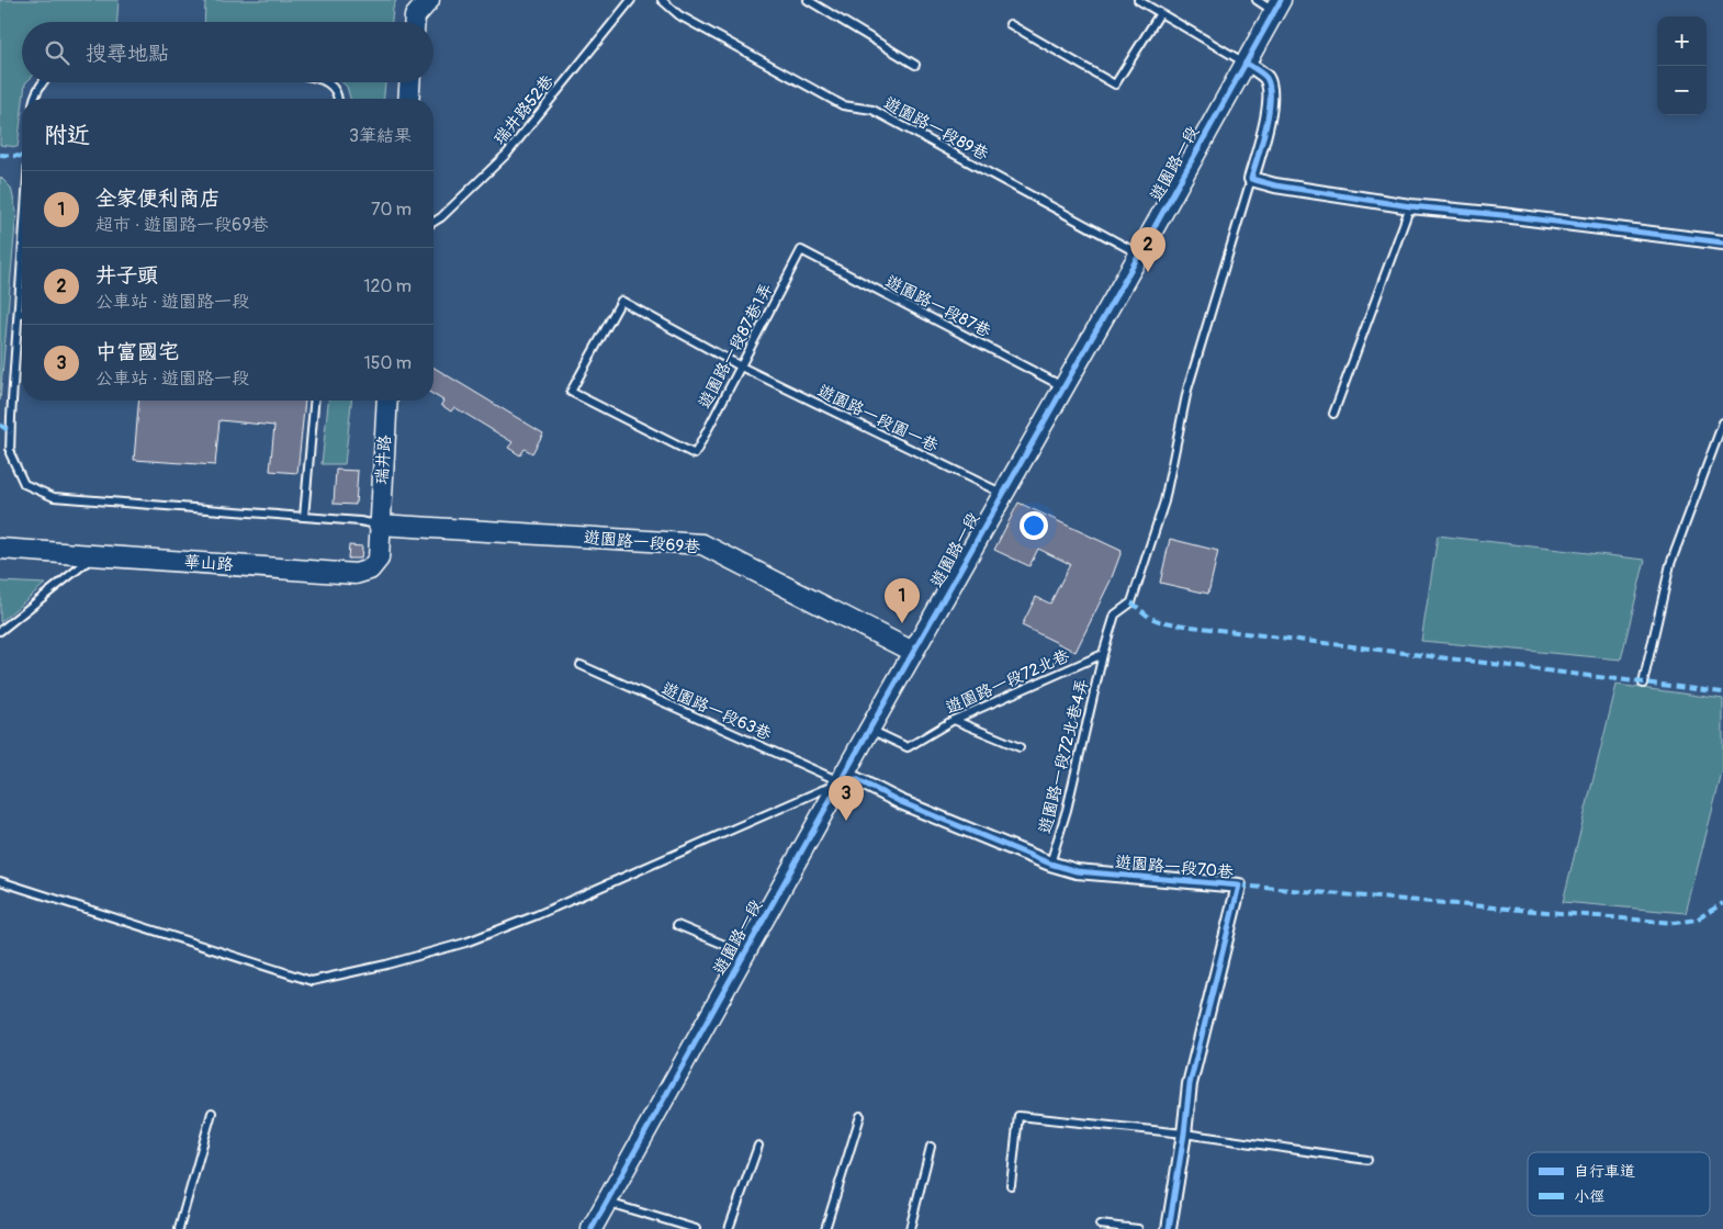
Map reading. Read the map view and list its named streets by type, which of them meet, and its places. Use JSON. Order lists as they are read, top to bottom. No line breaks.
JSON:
{"streets":{"street":["遊園路一段","瑞井路","遊園路一段69巷","華山路","遊園路一段70巷"],"lane":["瑞井路52巷","遊園路一段89巷","遊園路一段87巷","遊園路一段87巷1弄","遊園路一段園一巷","遊園路一段72北巷","遊園路一段63巷","遊園路一段72北巷4弄"]},"crossings":[["遊園路一段89巷","遊園路一段"],["遊園路一段","遊園路一段87巷"],["遊園路一段","遊園路一段園一巷"],["遊園路一段","遊園路一段69巷"],["遊園路一段","遊園路一段72北巷"],["遊園路一段","遊園路一段63巷"],["遊園路一段","遊園路一段70巷"],["遊園路一段87巷","遊園路一段87巷1弄"],["遊園路一段87巷1弄","遊園路一段園一巷"],["瑞井路","遊園路一段69巷"],["瑞井路","華山路"],["遊園路一段69巷","華山路"],["遊園路一段72北巷","遊園路一段72北巷4弄"],["遊園路一段63巷","遊園路一段70巷"],["遊園路一段72北巷4弄","遊園路一段70巷"]],"legend":["自行車道","小徑"],"page":{"map_buttons":["+","−"],"search":"搜尋地點","heading":["附近","3筆結果"],"list":[{"mark":"1","name":"全家便利商店","note":"超市 · 遊園路一段69巷","value":"70 m"},{"mark":"2","name":"井子頭","note":"公車站 · 遊園路一段","value":"120 m"},{"mark":"3","name":"中富國宅","note":"公車站 · 遊園路一段","value":"150 m"}],"pins":["2","1","3"]}}
